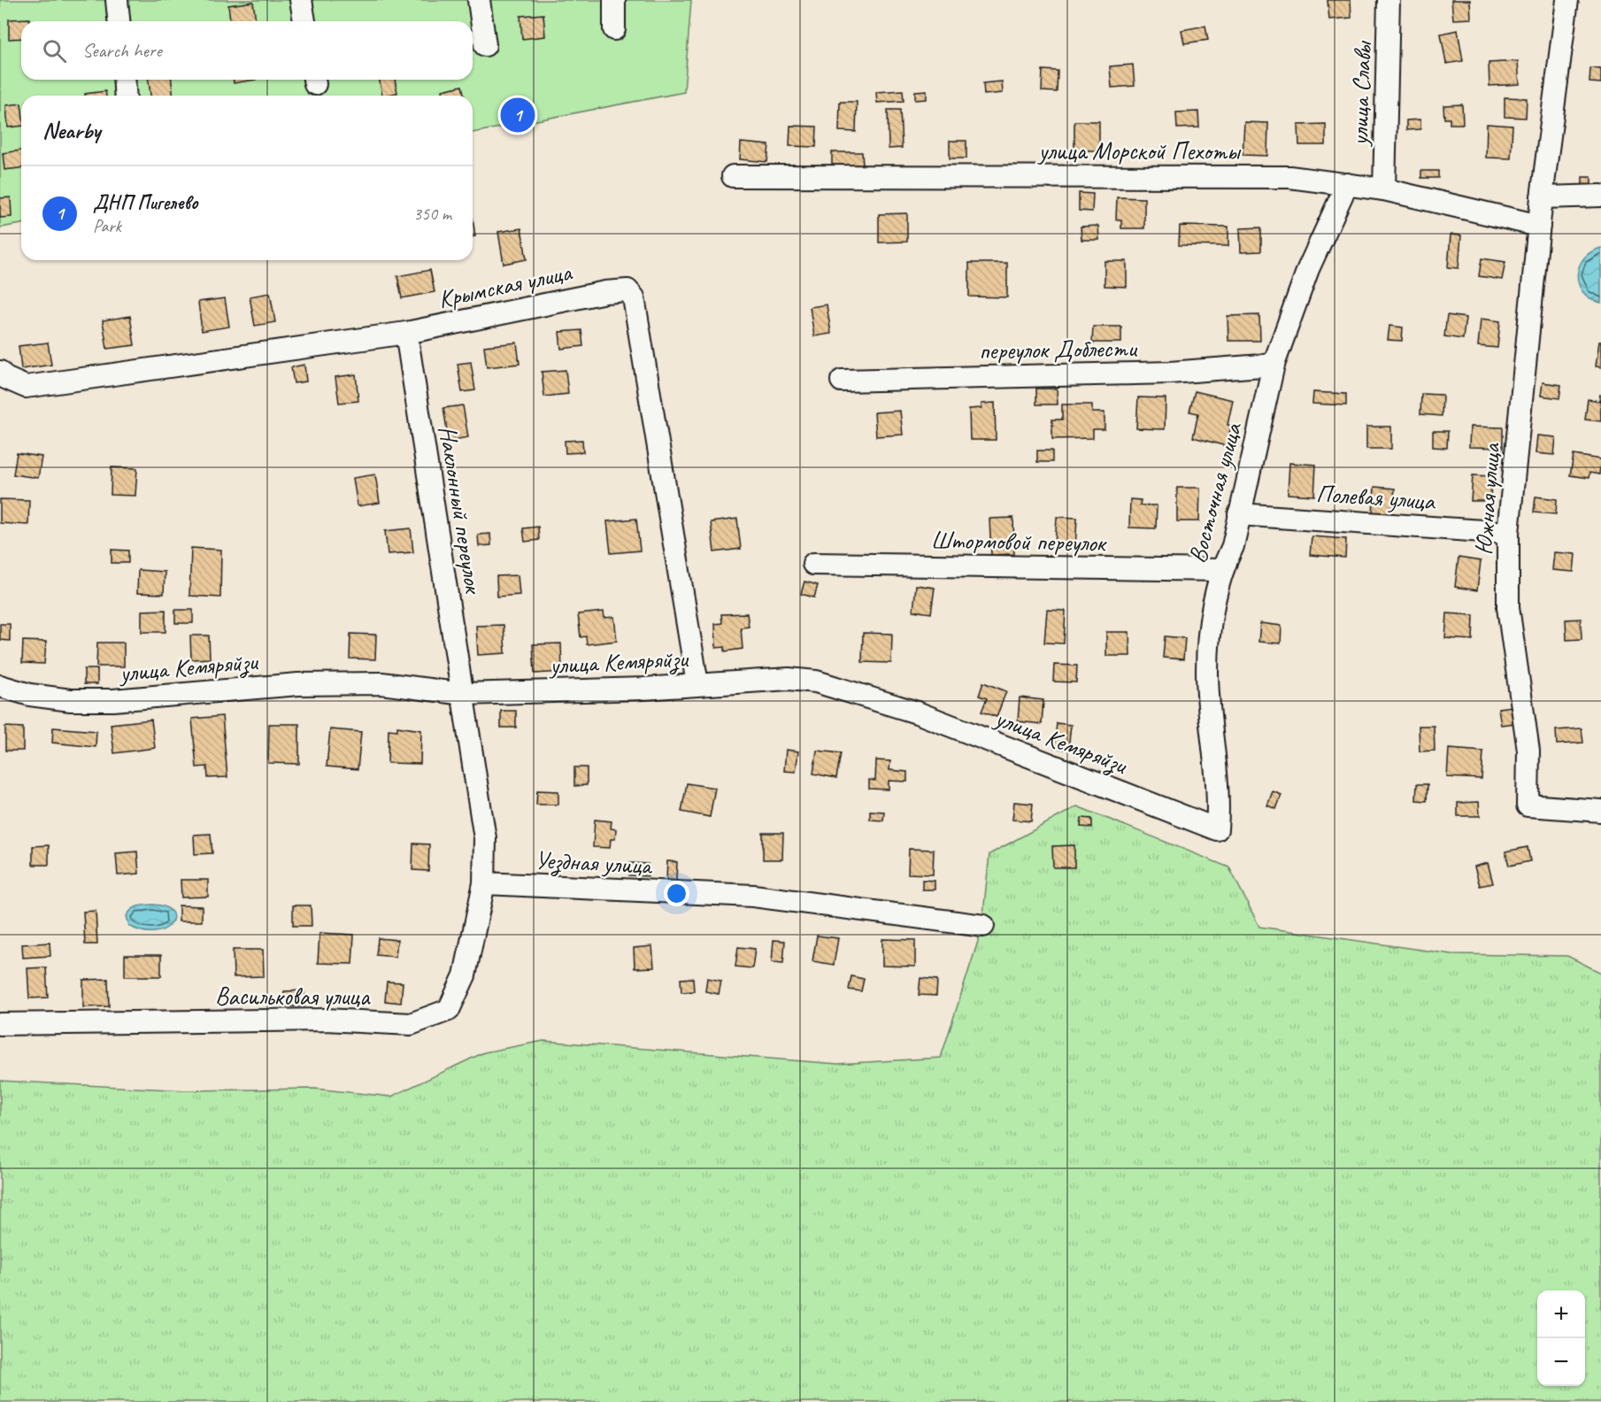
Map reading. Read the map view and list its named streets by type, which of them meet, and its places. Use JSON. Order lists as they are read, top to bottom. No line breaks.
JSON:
{"streets":{"street":["улица Славы","улица Морской Пехоты","Крымская улица","переулок Доблести","Восточная улица","Полевая улица","Южная улица","Наклонный переулок","Штормовой переулок","улица Кемяряйзи","Уездная улица","Васильковая улица"]},"crossings":[["улица Славы","улица Морской Пехоты"],["улица Морской Пехоты","Восточная улица"],["улица Морской Пехоты","Южная улица"],["Крымская улица","Наклонный переулок"],["Крымская улица","улица Кемяряйзи"],["переулок Доблести","Восточная улица"],["Восточная улица","Полевая улица"],["Восточная улица","Штормовой переулок"],["Восточная улица","улица Кемяряйзи"],["Полевая улица","Южная улица"],["Наклонный переулок","улица Кемяряйзи"],["Уездная улица","Васильковая улица"]],"page":{"search":"Search here","pins":"1","heading":"Nearby","list":[{"mark":"1","name":"ДНП Пигелево","note":"Park","value":"350 m"}],"map_buttons":["+","−"]}}
